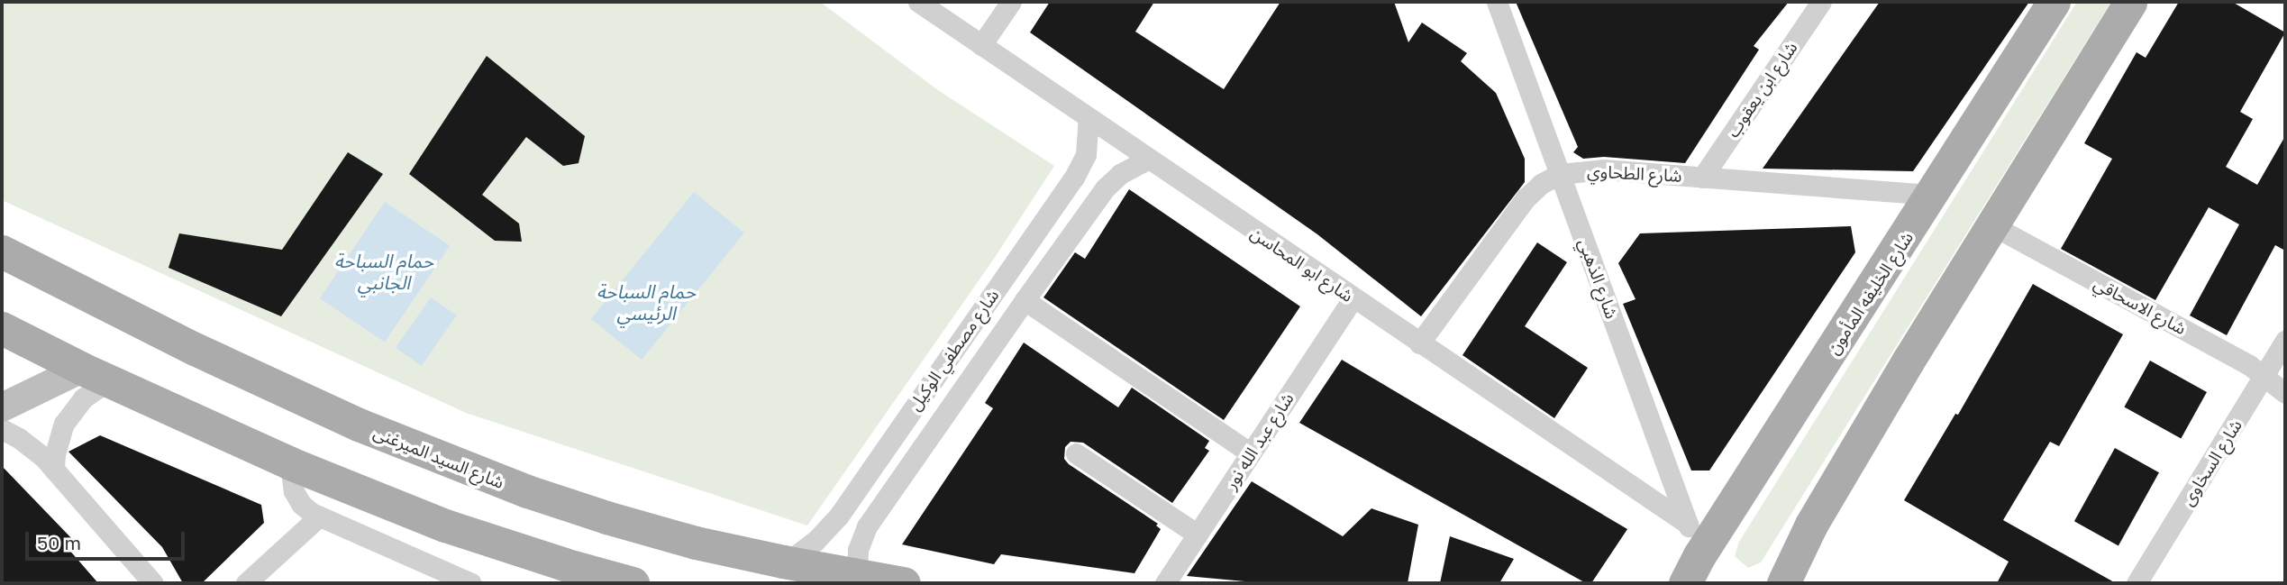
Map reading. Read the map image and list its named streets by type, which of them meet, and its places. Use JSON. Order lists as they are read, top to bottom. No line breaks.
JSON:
{"streets":{"main road":["شارع الخليفه المأمون","شارع السيد الميرغنى"],"street":["شارع ابن يعقوب","شارع الطحاوي","شارع ابو المحاسن","شارع الذهبي","شارع الاسحاقي","شارع مصطفي الوكيل","شارع عبد الله نور","شارع السخاوى"]},"crossings":[["شارع ابن يعقوب","شارع الطحاوي"],["شارع الطحاوي","شارع ابو المحاسن"],["شارع الطحاوي","شارع الذهبي"],["شارع الطحاوي","شارع الخليفه المأمون"],["شارع ابو المحاسن","شارع الذهبي"],["شارع ابو المحاسن","شارع مصطفي الوكيل"],["شارع ابو المحاسن","شارع عبد الله نور"],["شارع الذهبي","شارع الخليفه المأمون"],["شارع الاسحاقي","شارع السخاوى"],["شارع مصطفي الوكيل","شارع السيد الميرغنى"]],"water":["حمام السباحة الجانبي","حمام السباحة الرئيسي"],"scale_bar":"50 m"}
